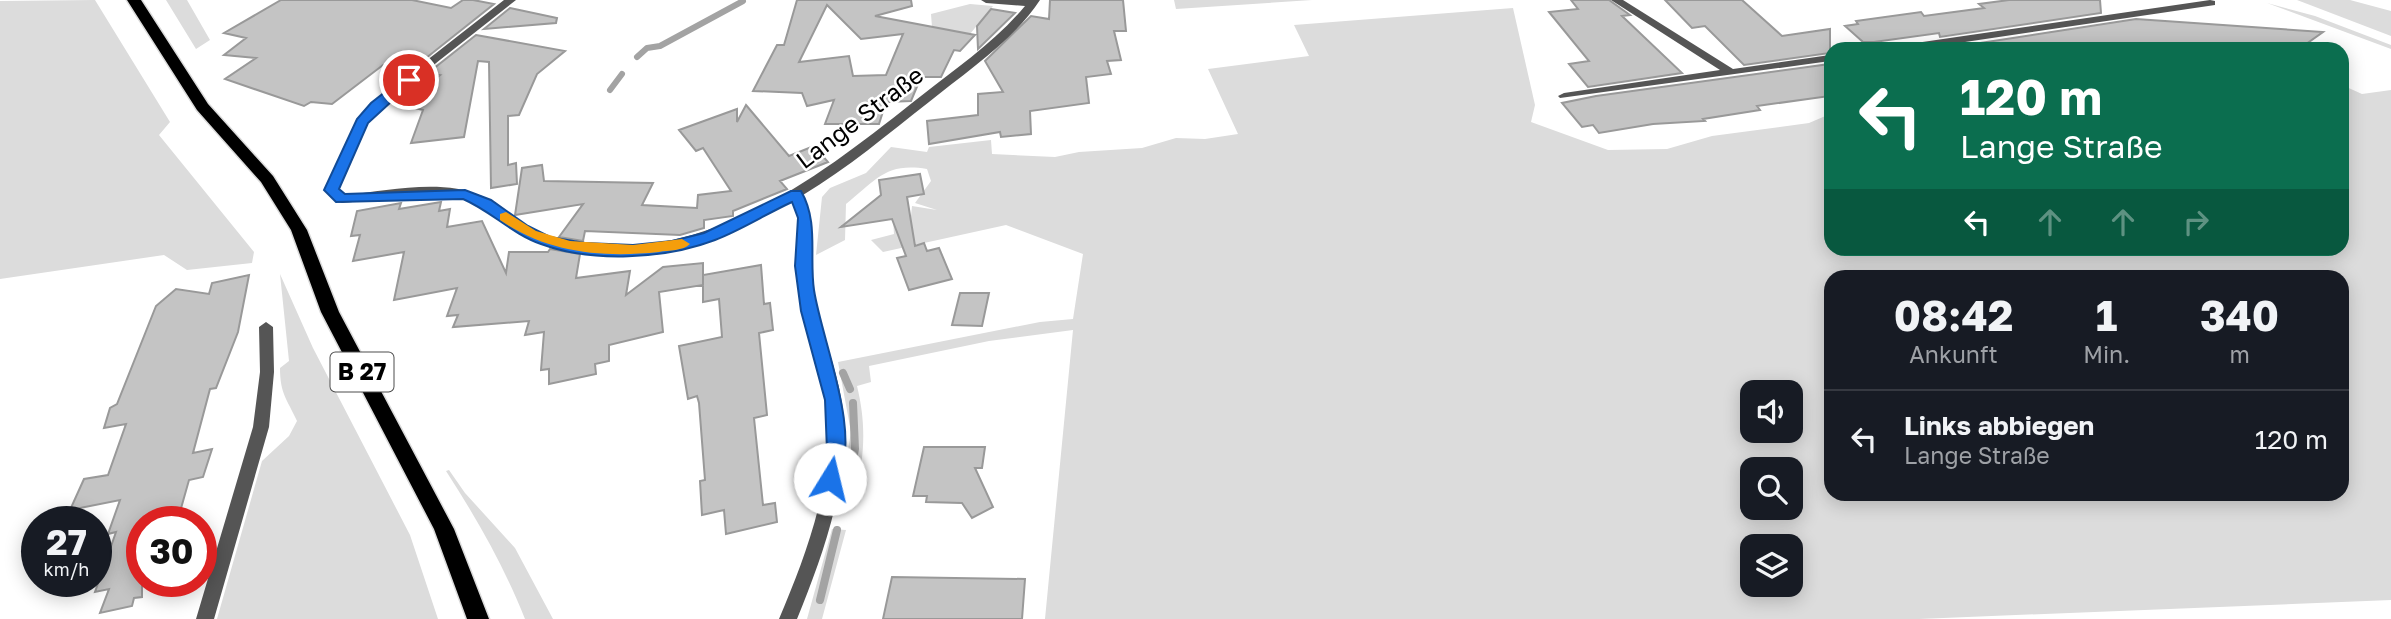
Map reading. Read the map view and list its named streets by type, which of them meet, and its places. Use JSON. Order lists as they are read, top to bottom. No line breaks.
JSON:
{"streets":{"main road":["B 27"],"street":["Lange Straße"]},"page":{"turn":["120 m","Lange Straße"],"eta":["08:42","Ankunft","1","Min.","340","m"],"list":[{"name":"Links abbiegen","note":"Lange Straße","value":"120 m"}],"speed":"27 km/h","limit":"30"}}
